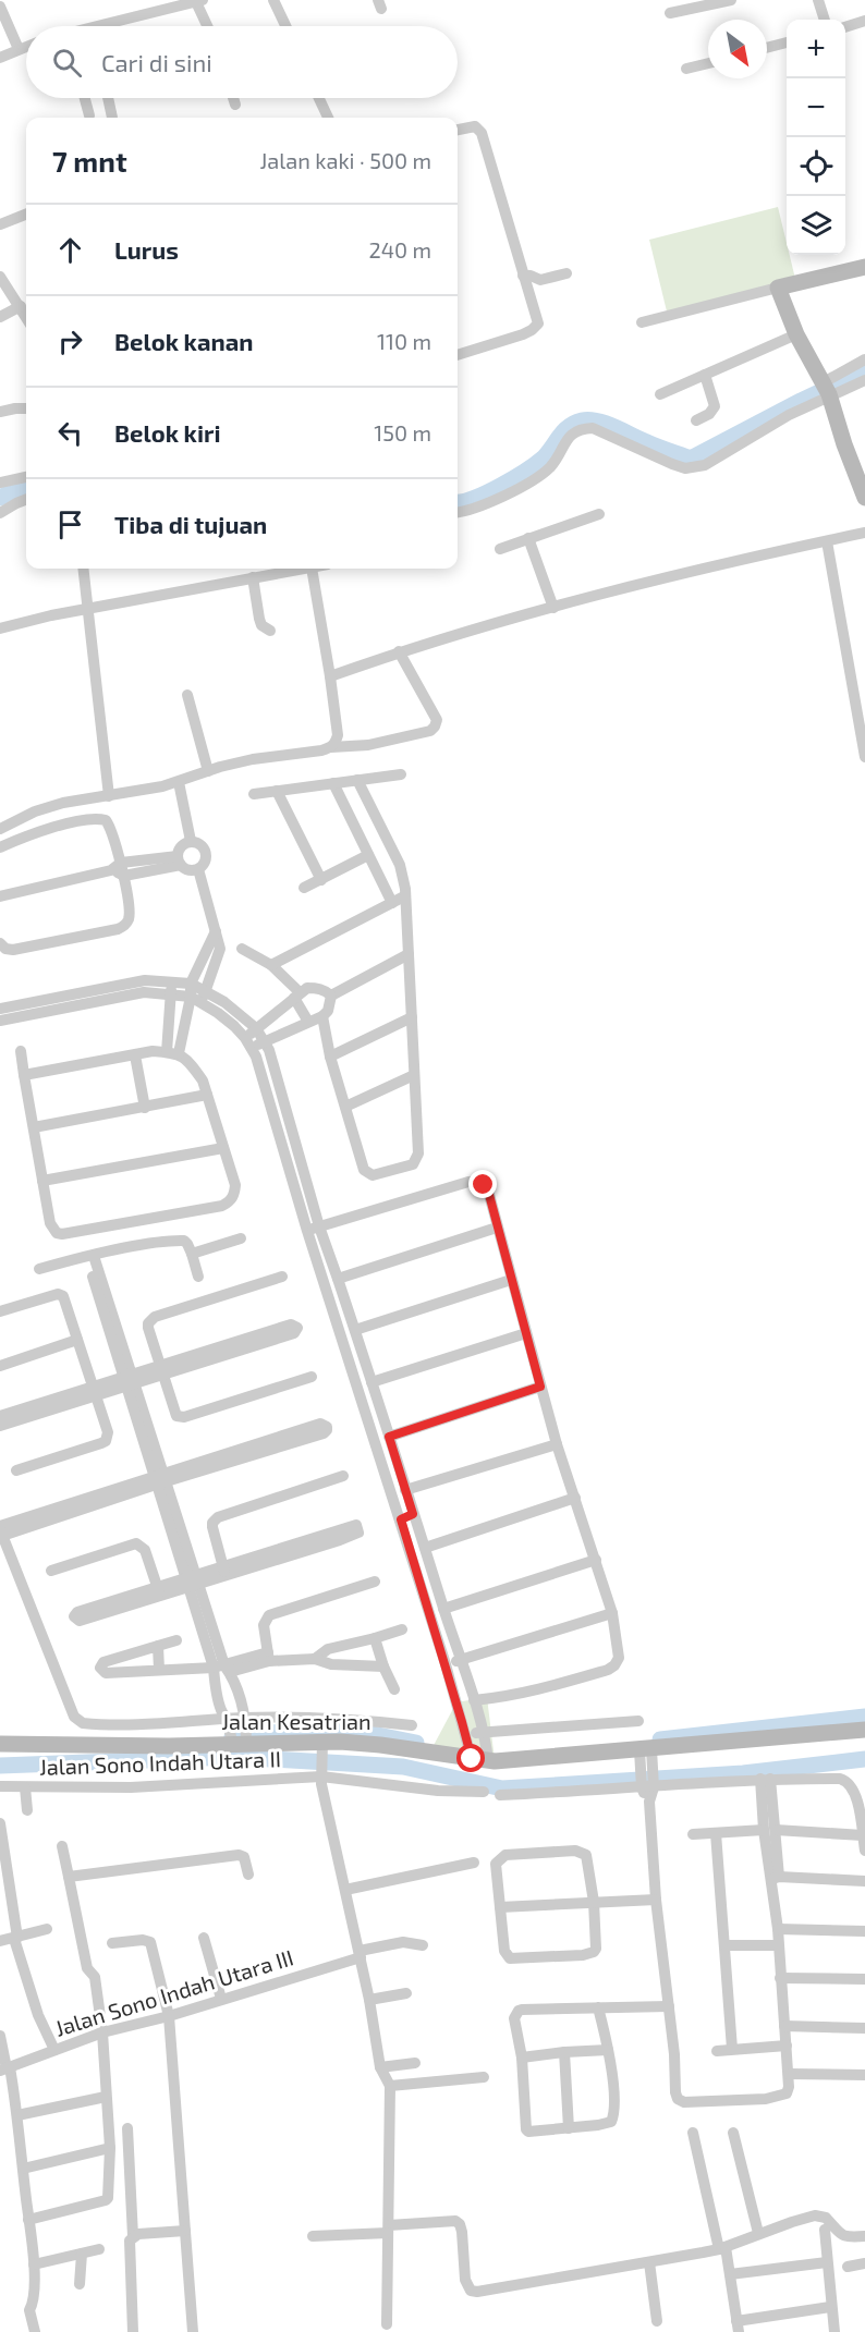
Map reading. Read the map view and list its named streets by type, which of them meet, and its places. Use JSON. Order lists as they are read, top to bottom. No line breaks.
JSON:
{"streets":{"street":["Jalan Kesatrian","Jalan Sono Indah Utara II","Jalan Sono Indah Utara III"]},"north":"bottom right","page":{"map_buttons":["+","−"],"search":"Cari di sini","heading":["7 mnt","Jalan kaki · 500 m"],"list":[["Lurus","240 m"],["Belok kanan","110 m"],["Belok kiri","150 m"],"Tiba di tujuan"]}}
